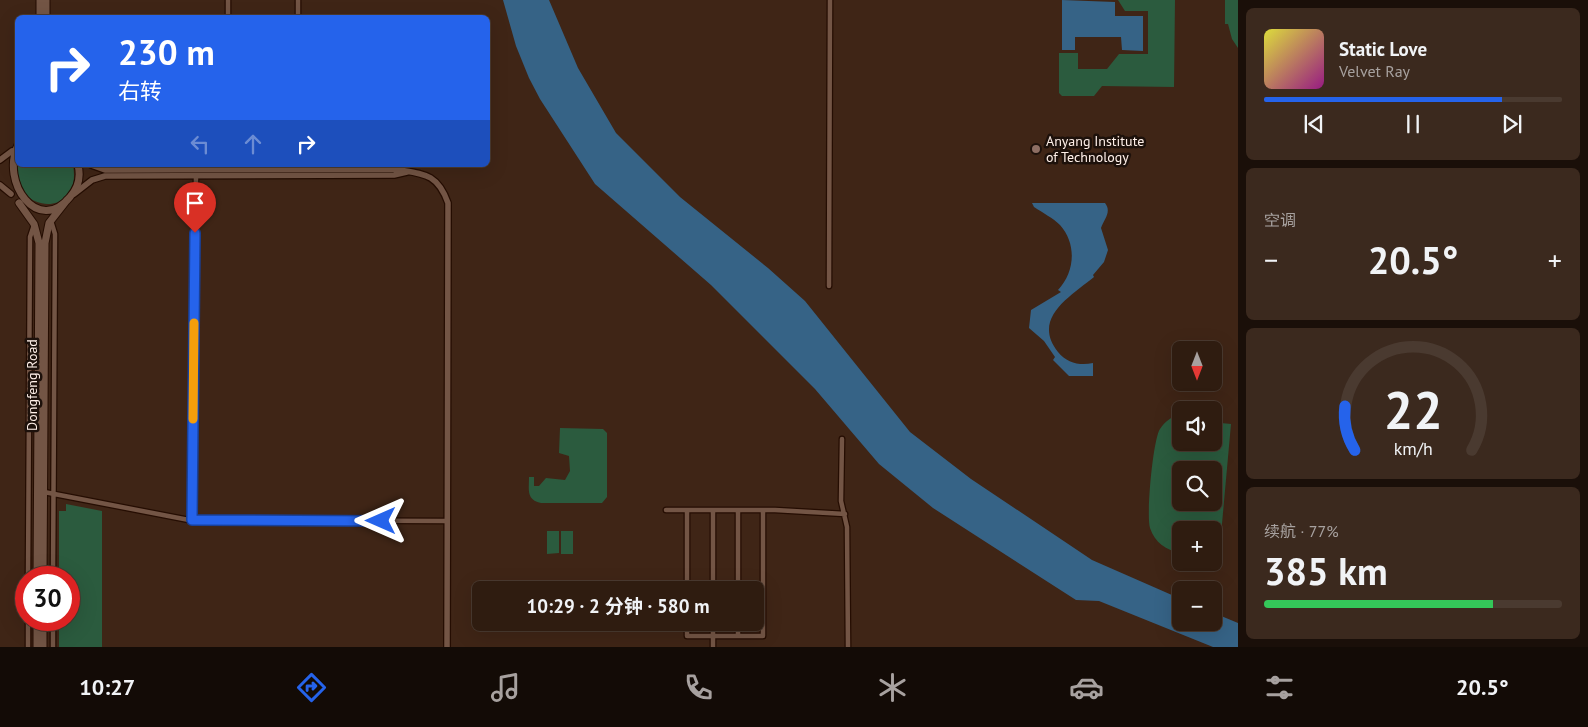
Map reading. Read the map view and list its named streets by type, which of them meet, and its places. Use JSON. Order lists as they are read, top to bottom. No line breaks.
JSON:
{"streets":{"main road":["Dongfeng Road"]},"places":["Anyang Institute of Technology"],"north":"bottom","page":{"turn":["230 m","右转"],"song":["Static Love","Velvet Ray"],"tile":["空调",["续航 · 77%","385 km"]],"heat":["−","20.5°","+"],"map_buttons":["+","−"],"limit":"30","trip":"10:29 · 2 分钟 · 580 m","tabs":["10:27","20.5°"],"gauge":["22","km/h"]}}
